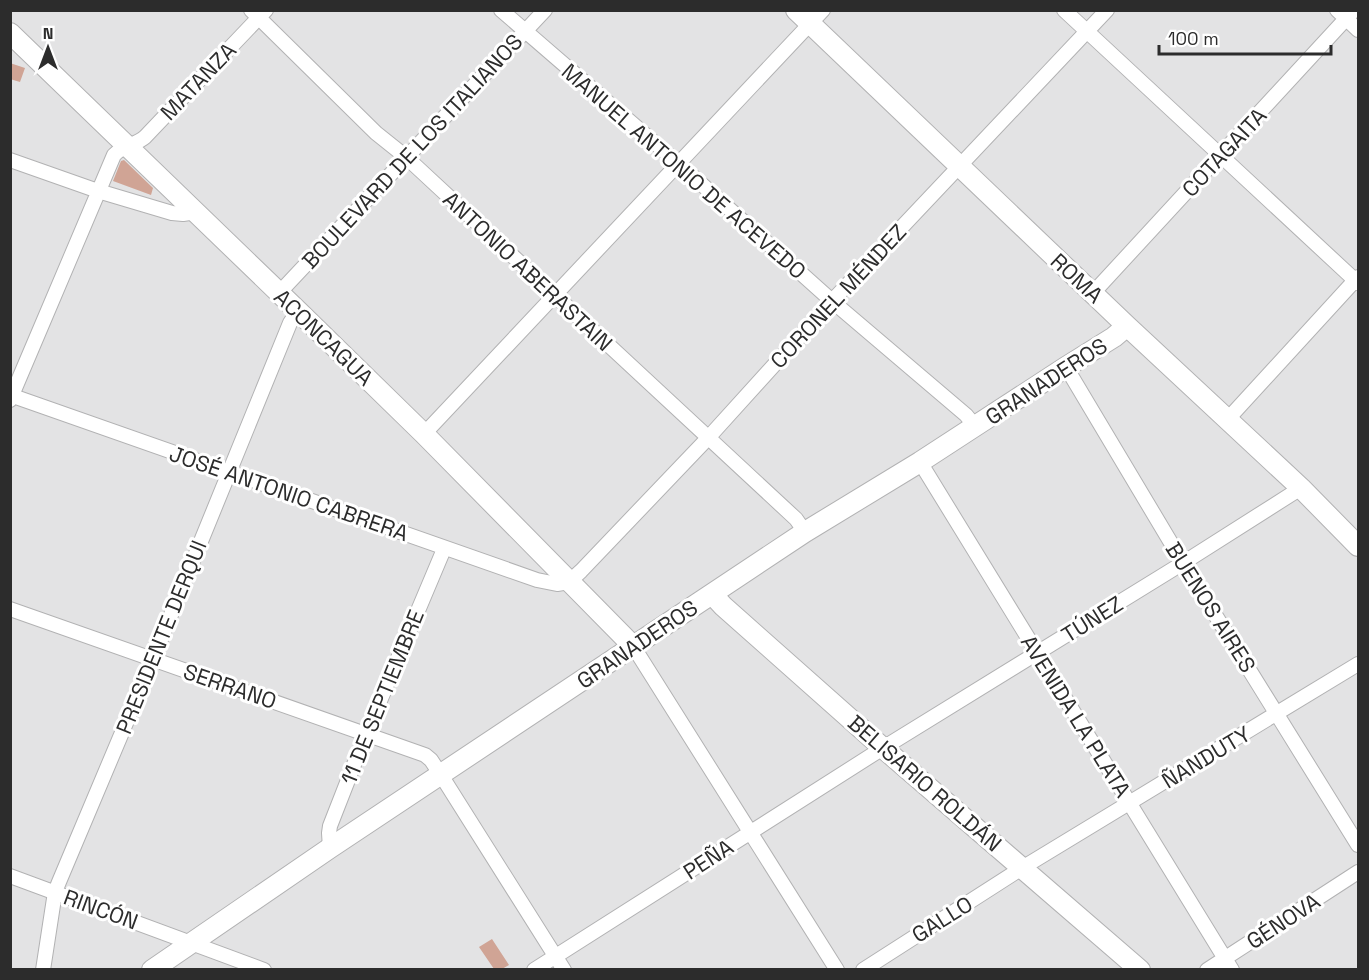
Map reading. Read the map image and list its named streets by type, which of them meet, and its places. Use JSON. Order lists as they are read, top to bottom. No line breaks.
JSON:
{"streets":{"street":["MATANZA","BOULEVARD DE LOS ITALIANOS","COTAGAITA","MANUEL ANTONIO DE ACEVEDO","ANTONIO ABERASTAIN","ROMA","CORONEL MÉNDEZ","ACONCAGUA","GRANADEROS","JOSÉ ANTONIO CABRERA","BUENOS AIRES","TÚNEZ","PRESIDENTE DERQUI","SERRANO","11 DE SEPTIEMBRE","AVENIDA LA PLATA","ÑANDUTY","BELISARIO ROLDÁN","PEÑA","RINCÓN","GALLO","GÉNOVA"]},"crossings":[["MATANZA","ANTONIO ABERASTAIN"],["MATANZA","ACONCAGUA"],["MATANZA","JOSÉ ANTONIO CABRERA"],["BOULEVARD DE LOS ITALIANOS","MANUEL ANTONIO DE ACEVEDO"],["BOULEVARD DE LOS ITALIANOS","ANTONIO ABERASTAIN"],["BOULEVARD DE LOS ITALIANOS","ACONCAGUA"],["COTAGAITA","ROMA"],["MANUEL ANTONIO DE ACEVEDO","CORONEL MÉNDEZ"],["MANUEL ANTONIO DE ACEVEDO","GRANADEROS"],["ANTONIO ABERASTAIN","CORONEL MÉNDEZ"],["ANTONIO ABERASTAIN","GRANADEROS"],["ROMA","CORONEL MÉNDEZ"],["ROMA","GRANADEROS"],["ROMA","TÚNEZ"],["CORONEL MÉNDEZ","ACONCAGUA"],["CORONEL MÉNDEZ","JOSÉ ANTONIO CABRERA"],["ACONCAGUA","GRANADEROS"],["ACONCAGUA","JOSÉ ANTONIO CABRERA"],["ACONCAGUA","PRESIDENTE DERQUI"],["GRANADEROS","BUENOS AIRES"],["GRANADEROS","SERRANO"],["GRANADEROS","11 DE SEPTIEMBRE"],["GRANADEROS","AVENIDA LA PLATA"],["GRANADEROS","BELISARIO ROLDÁN"],["GRANADEROS","RINCÓN"],["JOSÉ ANTONIO CABRERA","PRESIDENTE DERQUI"],["JOSÉ ANTONIO CABRERA","11 DE SEPTIEMBRE"],["BUENOS AIRES","TÚNEZ"],["BUENOS AIRES","ÑANDUTY"],["TÚNEZ","AVENIDA LA PLATA"],["TÚNEZ","BELISARIO ROLDÁN"],["TÚNEZ","PEÑA"],["PRESIDENTE DERQUI","SERRANO"],["PRESIDENTE DERQUI","RINCÓN"],["SERRANO","11 DE SEPTIEMBRE"],["SERRANO","PEÑA"],["AVENIDA LA PLATA","ÑANDUTY"],["AVENIDA LA PLATA","GÉNOVA"],["ÑANDUTY","BELISARIO ROLDÁN"],["ÑANDUTY","GALLO"],["BELISARIO ROLDÁN","PEÑA"],["BELISARIO ROLDÁN","GALLO"]],"scale_bar":"100 m","north":"top"}
